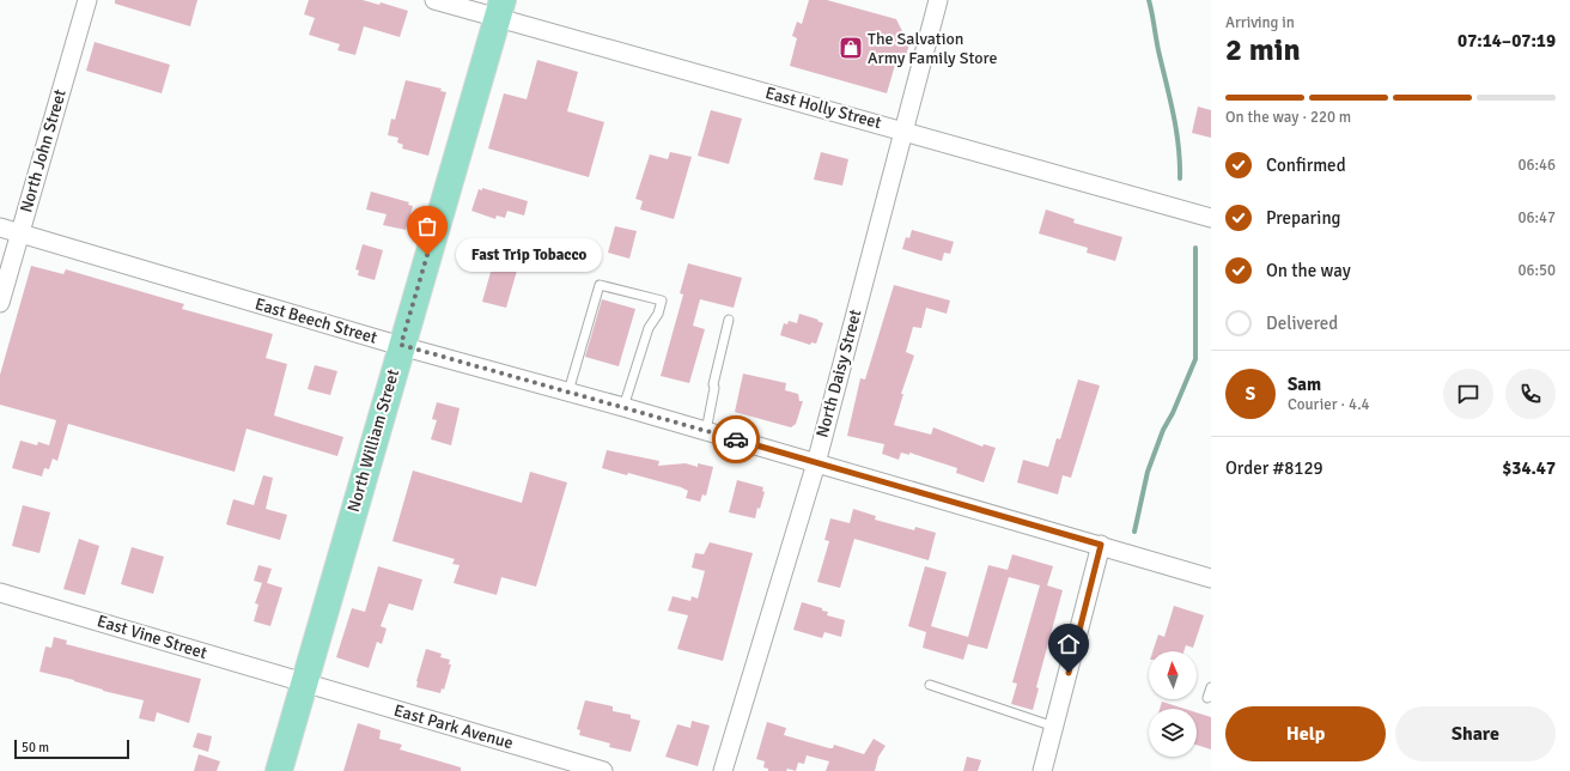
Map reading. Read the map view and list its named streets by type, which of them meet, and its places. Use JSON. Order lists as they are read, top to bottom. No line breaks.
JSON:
{"streets":{"main road":["North William Street"],"street":["East Holly Street","North John Street","East Beech Street","North Daisy Street","East Vine Street","East Park Avenue"]},"crossings":[["East Holly Street","North Daisy Street"],["East Holly Street","North William Street"],["North John Street","East Beech Street"],["East Beech Street","North Daisy Street"],["East Beech Street","North William Street"],["North William Street","East Vine Street"],["North William Street","East Park Avenue"],["East Vine Street","East Park Avenue"]],"places":{"shop":["The Salvation Army Family Store"],"other":["Fast Trip Tobacco"]},"scale_bar":"50 m","north":"top","page":{"heading":["2 min","Arriving in","07:14–07:19"],"panel":["Sam","Courier · 4.4","Order #8129","$34.47"],"bar":"On the way · 220 m","list":[["Confirmed","06:46"],["Preparing","06:47"],["On the way","06:50"],"Delivered"],"bubble":"Fast Trip Tobacco","round":"S","buttons":["Help","Share"],"scale":"50 m"}}
